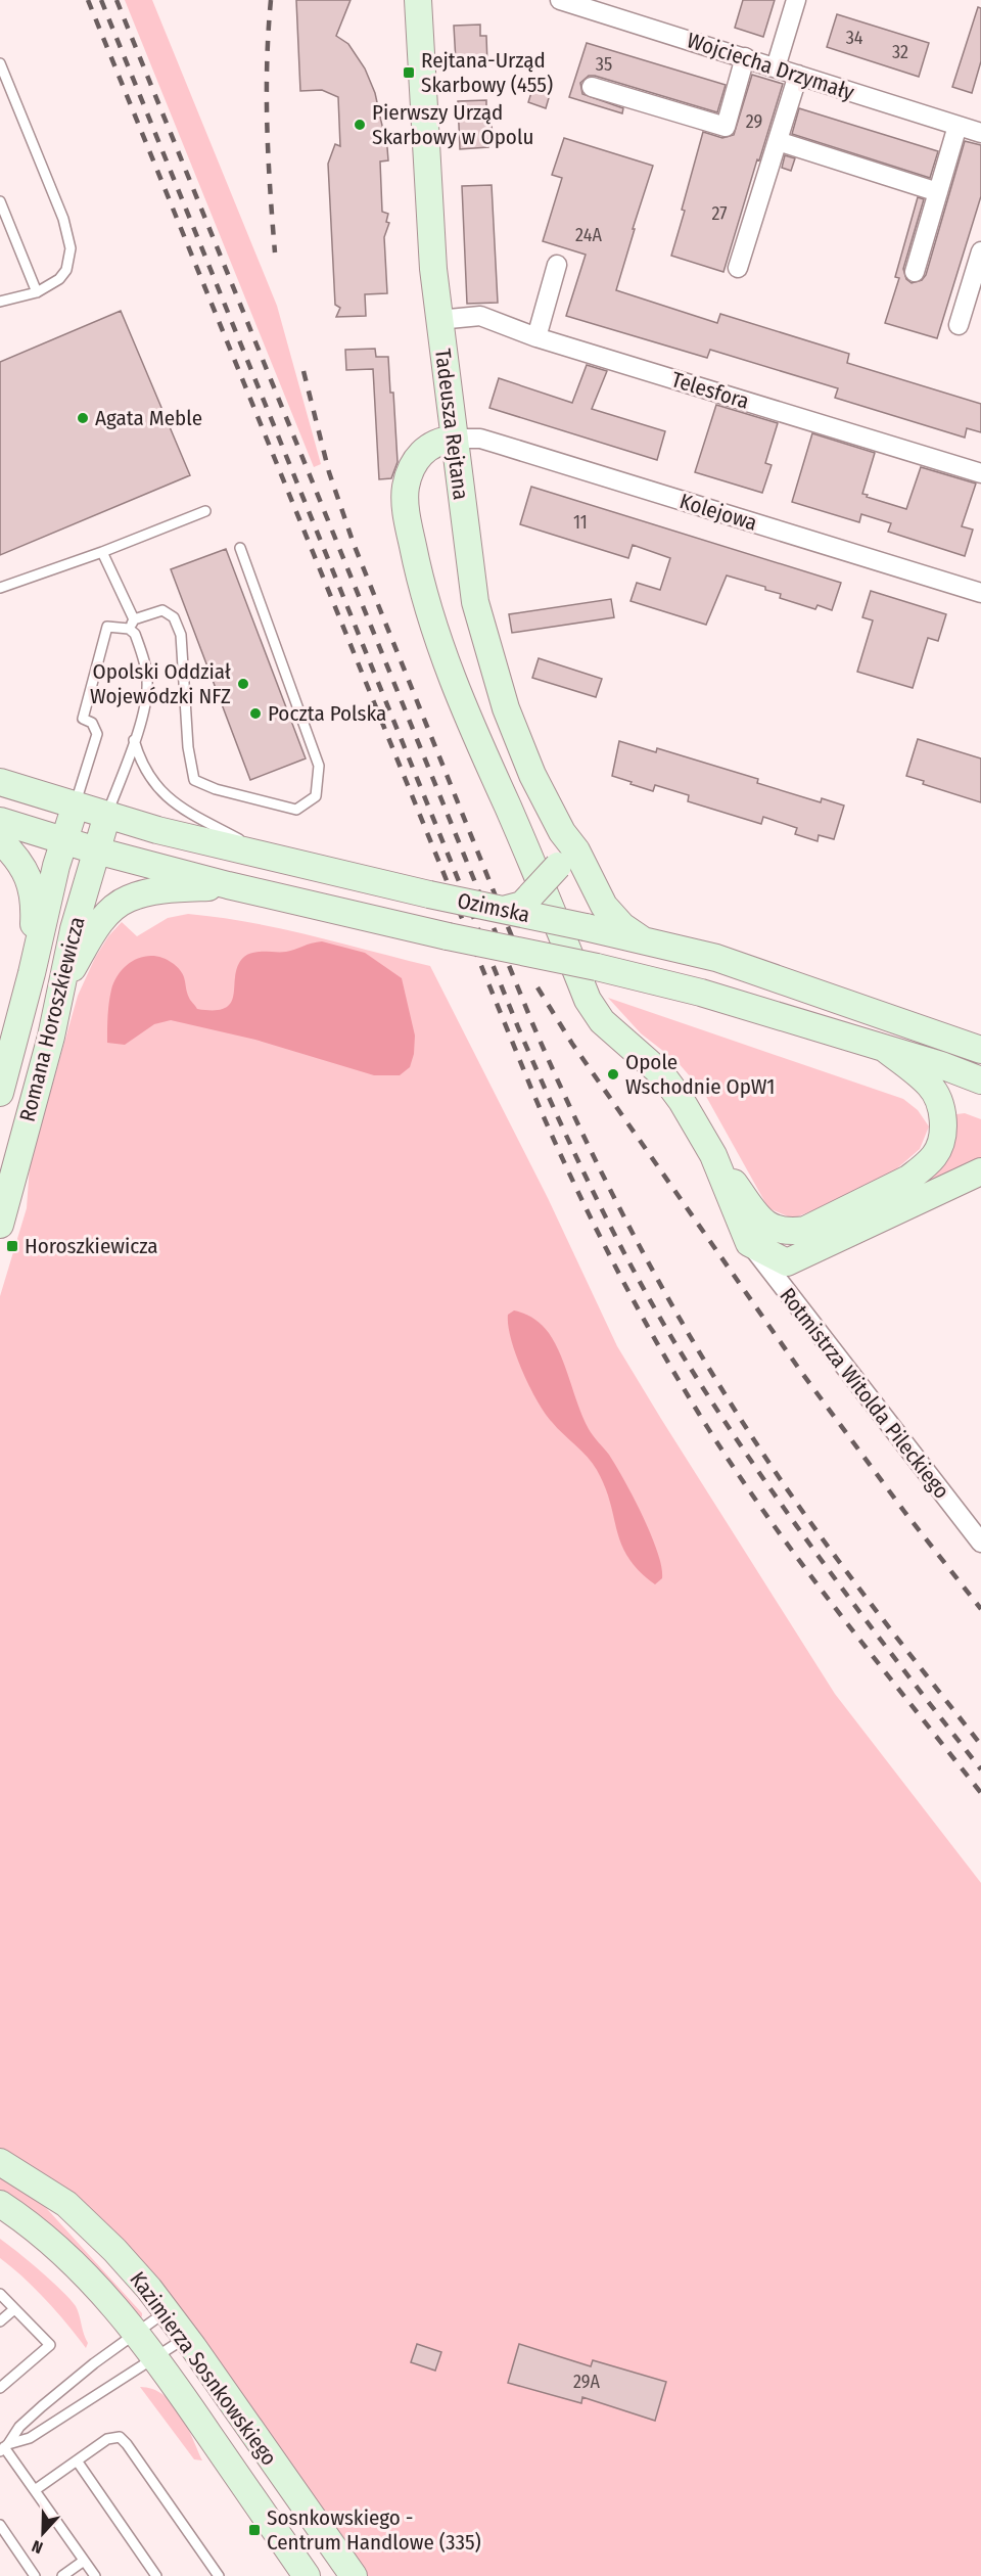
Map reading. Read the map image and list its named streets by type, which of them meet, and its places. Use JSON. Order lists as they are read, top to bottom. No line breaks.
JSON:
{"streets":{"street":["Wojciecha Drzymały","Telesfora","Tadeusza Rejtana","Kolejowa","Ozimska","Romana Horoszkiewicza","Rotmistrza Witolda Pileckiego","Kazimierza Sosnkowskiego"]},"crossings":[["Telesfora","Tadeusza Rejtana"],["Tadeusza Rejtana","Kolejowa"],["Tadeusza Rejtana","Ozimska"],["Ozimska","Romana Horoszkiewicza"]],"places":{"transit":["Rejtana-Urząd Skarbowy (455)","Horoszkiewicza","Sosnkowskiego - Centrum Handlowe (335)"],"other":["Pierwszy Urząd Skarbowy w Opolu","Agata Meble","Opolski Oddział Wojewódzki NFZ","Poczta Polska","Opole Wschodnie OpW1"]},"house_numbers":["34","32","35","29","27","24A","11","29A"],"north":"bottom"}
